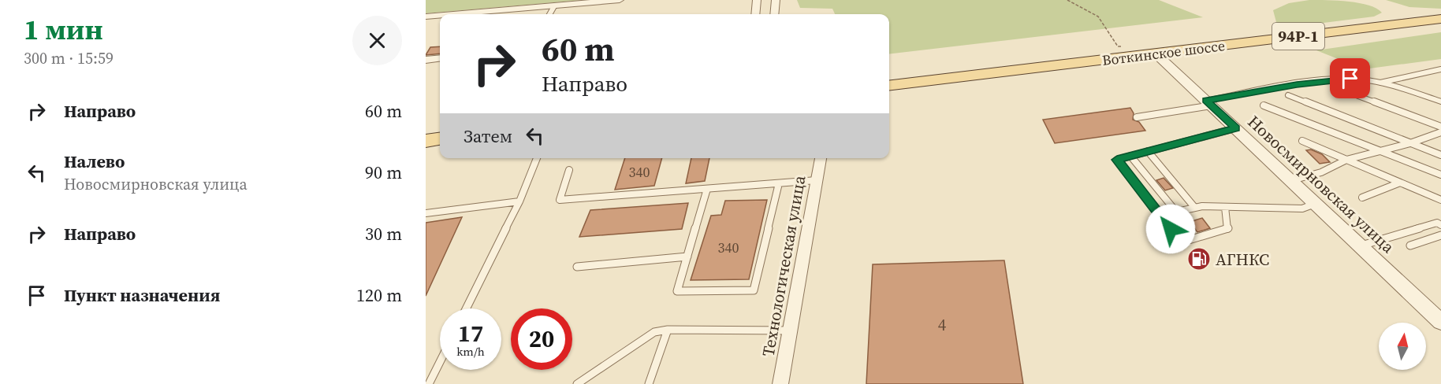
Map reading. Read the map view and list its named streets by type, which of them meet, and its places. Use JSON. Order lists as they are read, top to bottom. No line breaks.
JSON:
{"streets":{"main road":["94Р-1","Воткинское шоссе"],"street":["Новосмирновская улица","Технологическая улица"]},"crossings":[["Воткинское шоссе","Новосмирновская улица"]],"places":{"fuel station":["АГНКС"]},"house_numbers":["340","340","4"],"north":"top","page":{"heading":["1 мин","300 m · 15:59"],"turn":["60 m","Направо"],"list":[{"name":"Направо","value":"60 m"},{"name":"Налево","note":"Новосмирновская улица","value":"90 m"},{"name":"Направо","value":"30 m"},{"name":"Пункт назначения","value":"120 m"}],"then":"Затем","speed":"17 km/h","limit":"20"}}
